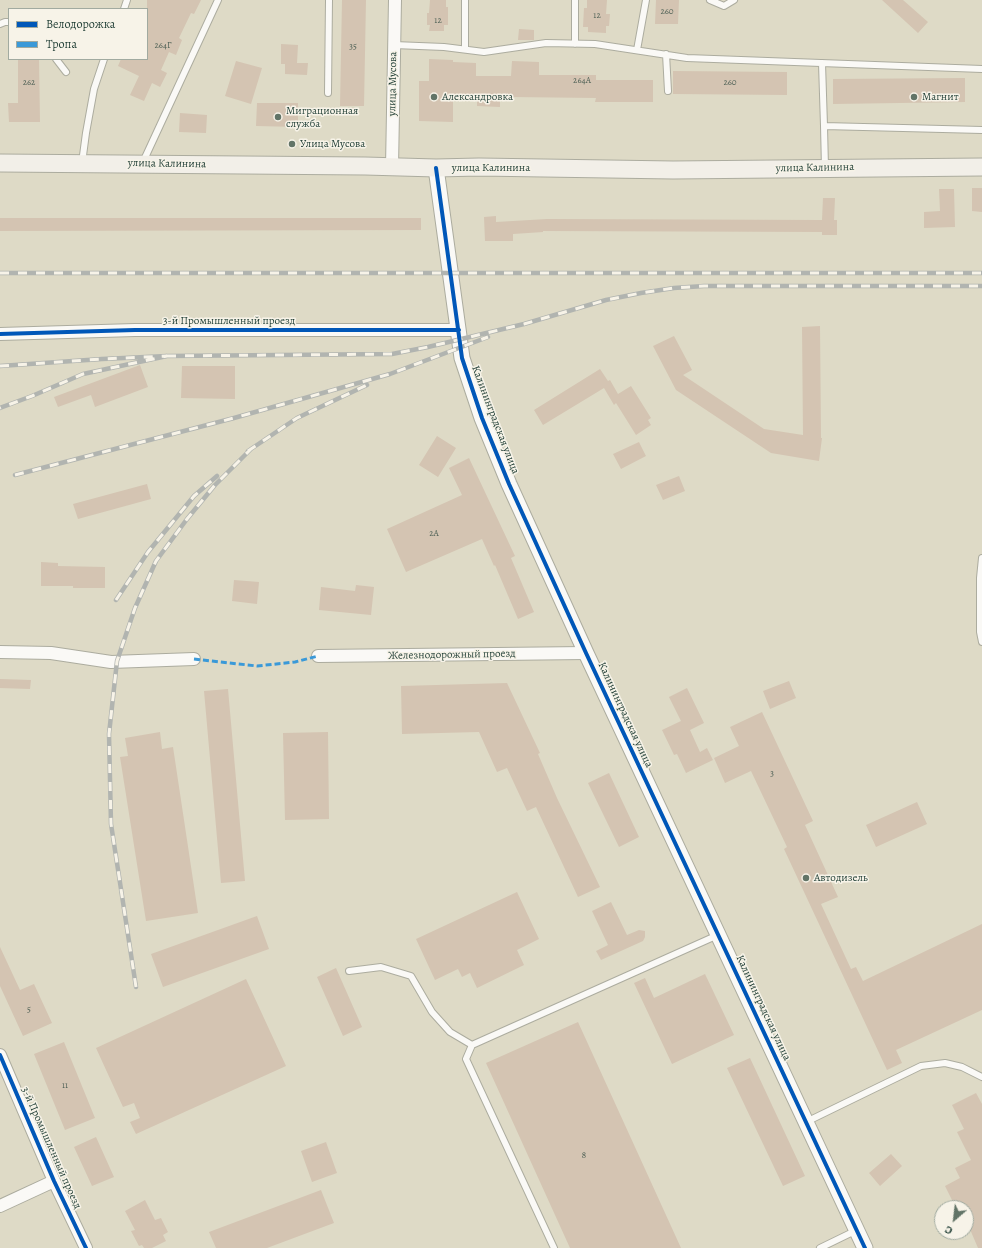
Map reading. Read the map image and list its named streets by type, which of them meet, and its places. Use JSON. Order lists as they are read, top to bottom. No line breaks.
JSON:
{"streets":{"main road":["улица Калинина"],"street":["улица Мусова","3-й Промышленный проезд","Калининградская улица","Железнодорожный проезд"]},"crossings":[["улица Мусова","улица Калинина"],["улица Калинина","Калининградская улица"],["3-й Промышленный проезд","Калининградская улица"],["Калининградская улица","Железнодорожный проезд"]],"places":["Александровка","Магнит","Миграционная служба","Улица Мусова","Автодизель"],"house_numbers":["260","12","12","264Г","35","264А","262","260","2А","3","5","11","8"],"legend":["Велодорожка","Тропа"],"north":"bottom left"}
